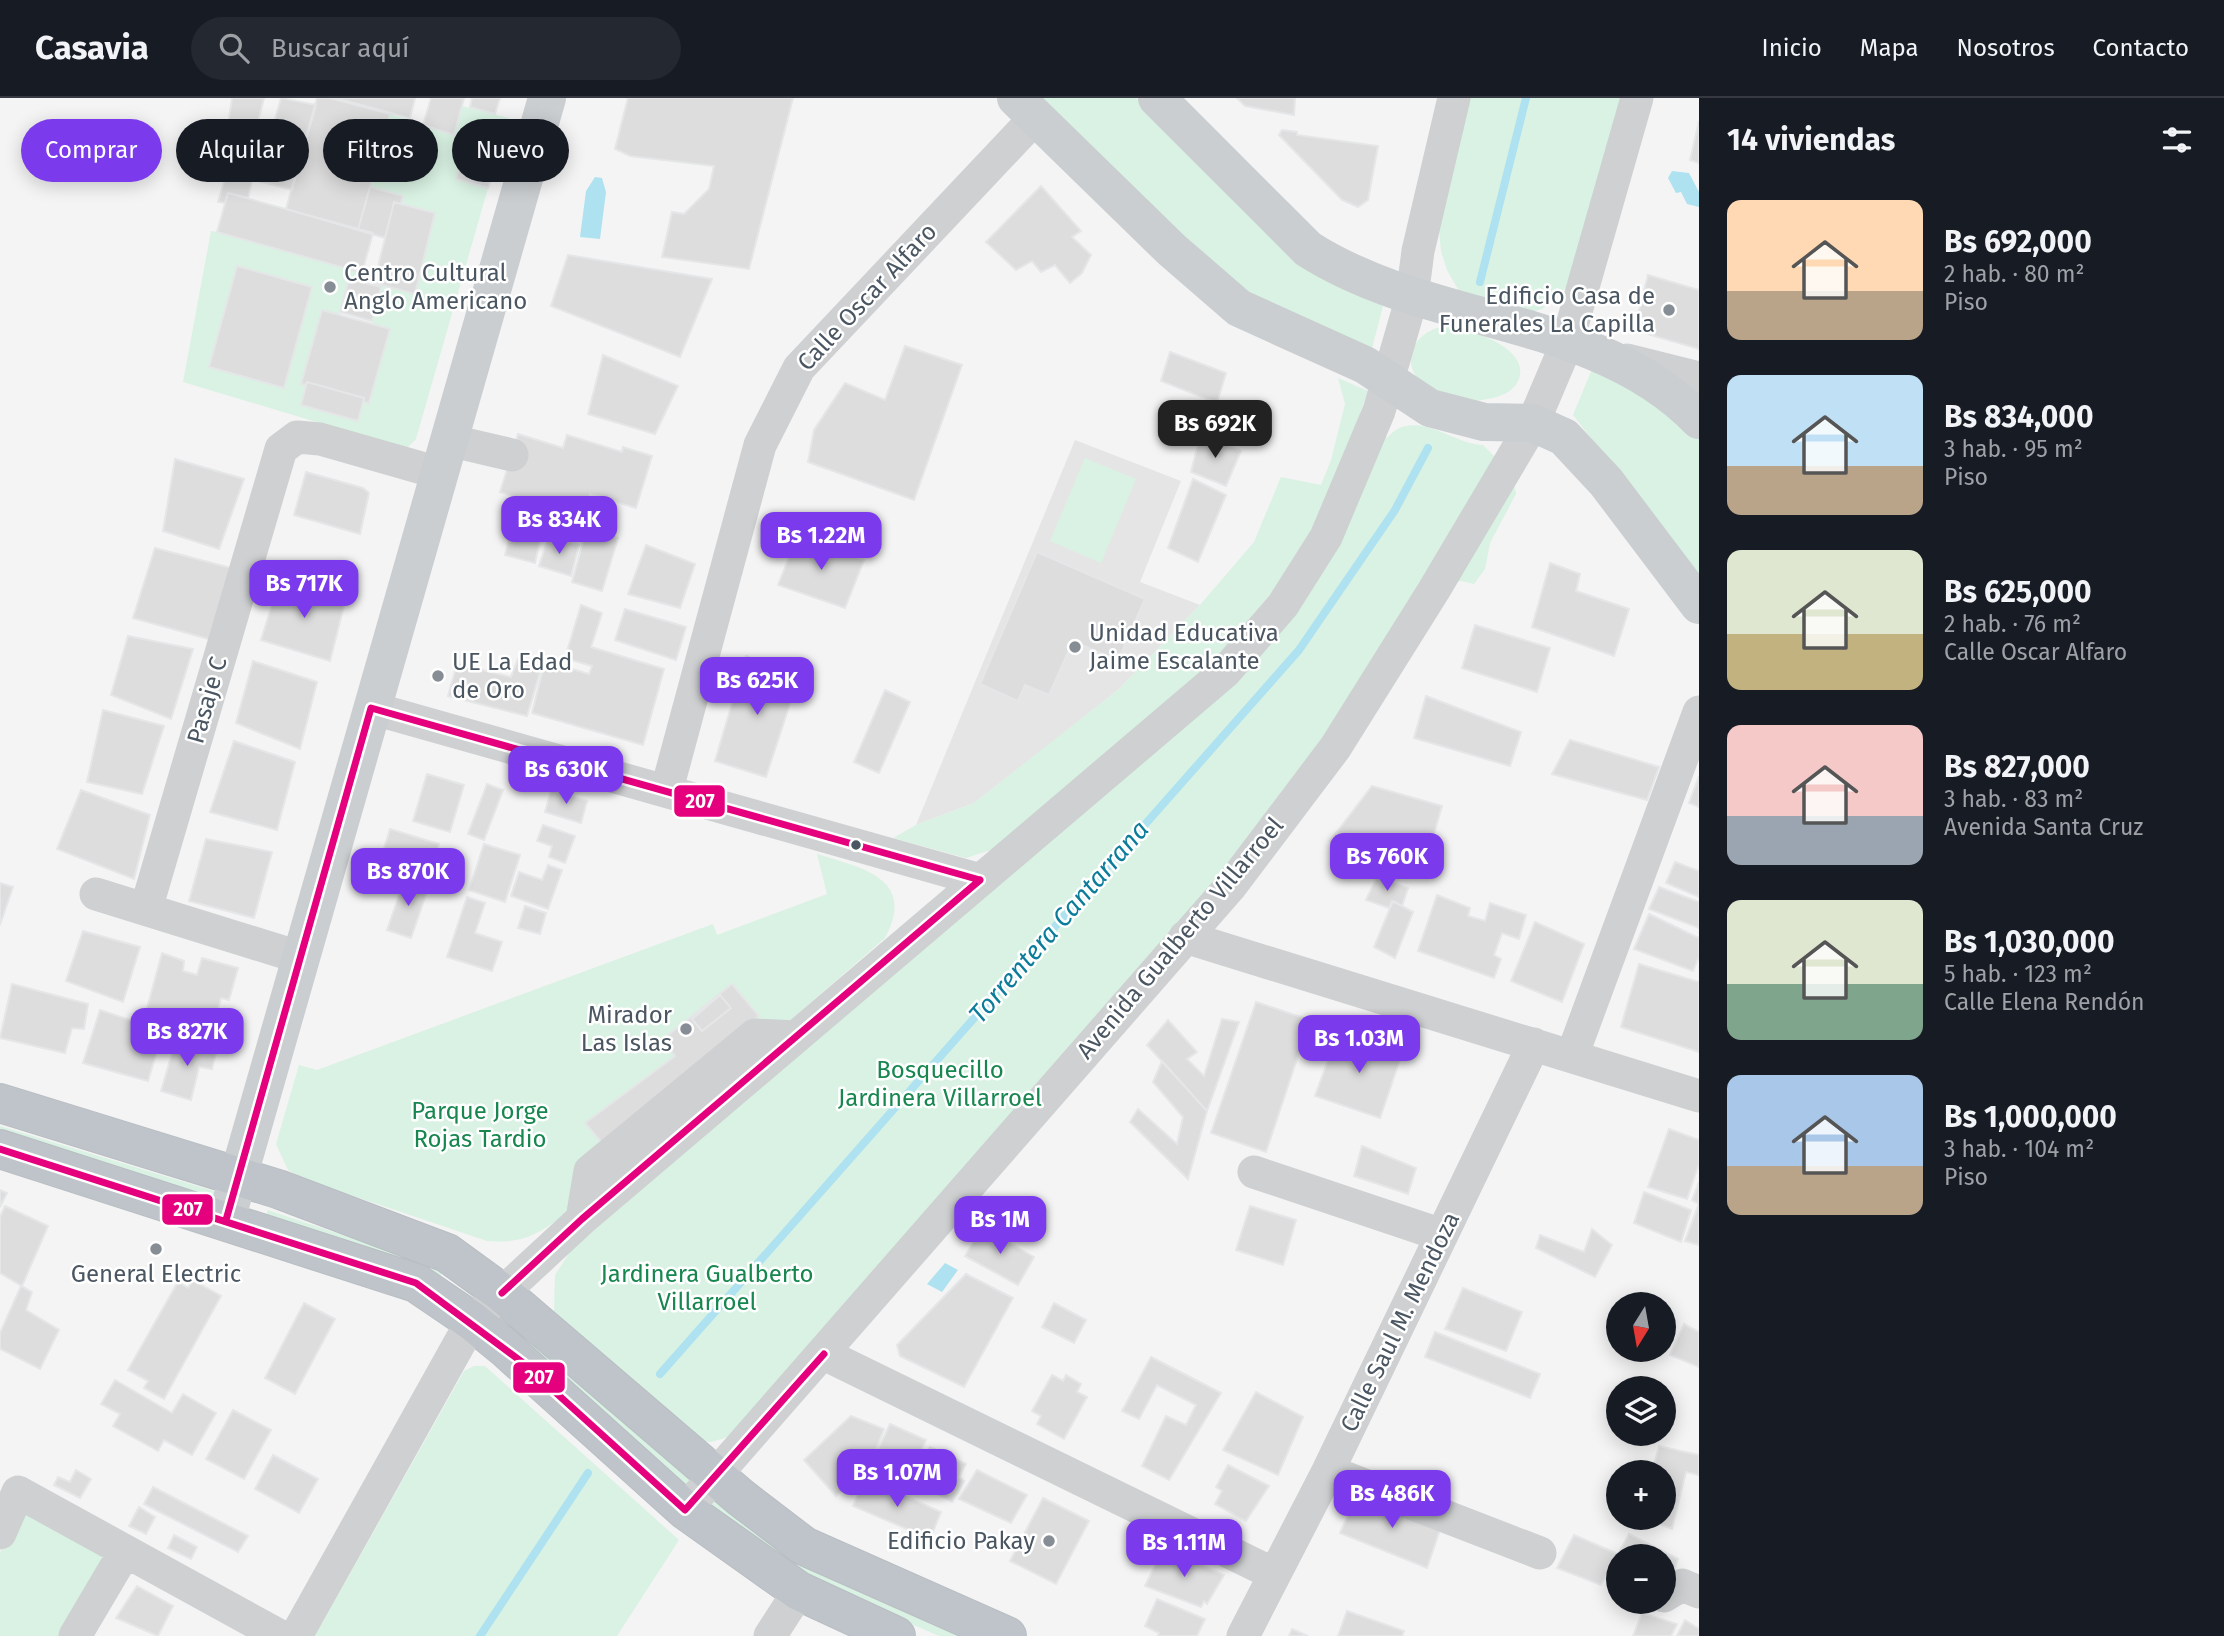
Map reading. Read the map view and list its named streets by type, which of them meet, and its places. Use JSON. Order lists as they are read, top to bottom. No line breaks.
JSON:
{"streets":{"street":["Calle Oscar Alfaro","Pasaje C","Avenida Gualberto Villarroel","Calle Saul M. Mendoza"]},"water":["Torrentera Cantarrana"],"parks":["Bosquecillo Jardinera Villarroel","Parque Jorge Rojas Tardio","Jardinera Gualberto Villarroel"],"places":["Centro Cultural Anglo Americano","Edificio Casa de Funerales La Capilla","Unidad Educativa Jaime Escalante","UE La Edad de Oro","Mirador Las Islas","General Electric","Edificio Pakay"],"lines":["transit line 207"],"north":"bottom","page":{"header":"Casavia","search":"Buscar aquí","nav":["Inicio","Mapa","Nosotros","Contacto"],"heading":"14 viviendas","chip":["Comprar","Alquilar","Filtros","Nuevo"],"list":[{"name":"Bs 692,000","note":"2 hab. · 80 m² · Piso"},{"name":"Bs 834,000","note":"3 hab. · 95 m² · Piso"},{"name":"Bs 625,000","note":"2 hab. · 76 m² · Calle Oscar Alfaro"},{"name":"Bs 827,000","note":"3 hab. · 83 m² · Avenida Santa Cruz"},{"name":"Bs 1,030,000","note":"5 hab. · 123 m² · Calle Elena Rendón"},{"name":"Bs 1,000,000","note":"3 hab. · 104 m² · Piso"}],"price":["Bs 692K","Bs 834K","Bs 1.22M","Bs 717K","Bs 625K","Bs 630K","Bs 760K","Bs 870K","Bs 827K","Bs 1.03M","Bs 1M","Bs 1.07M","Bs 486K","Bs 1.11M"],"map_buttons":["+","−"]}}
